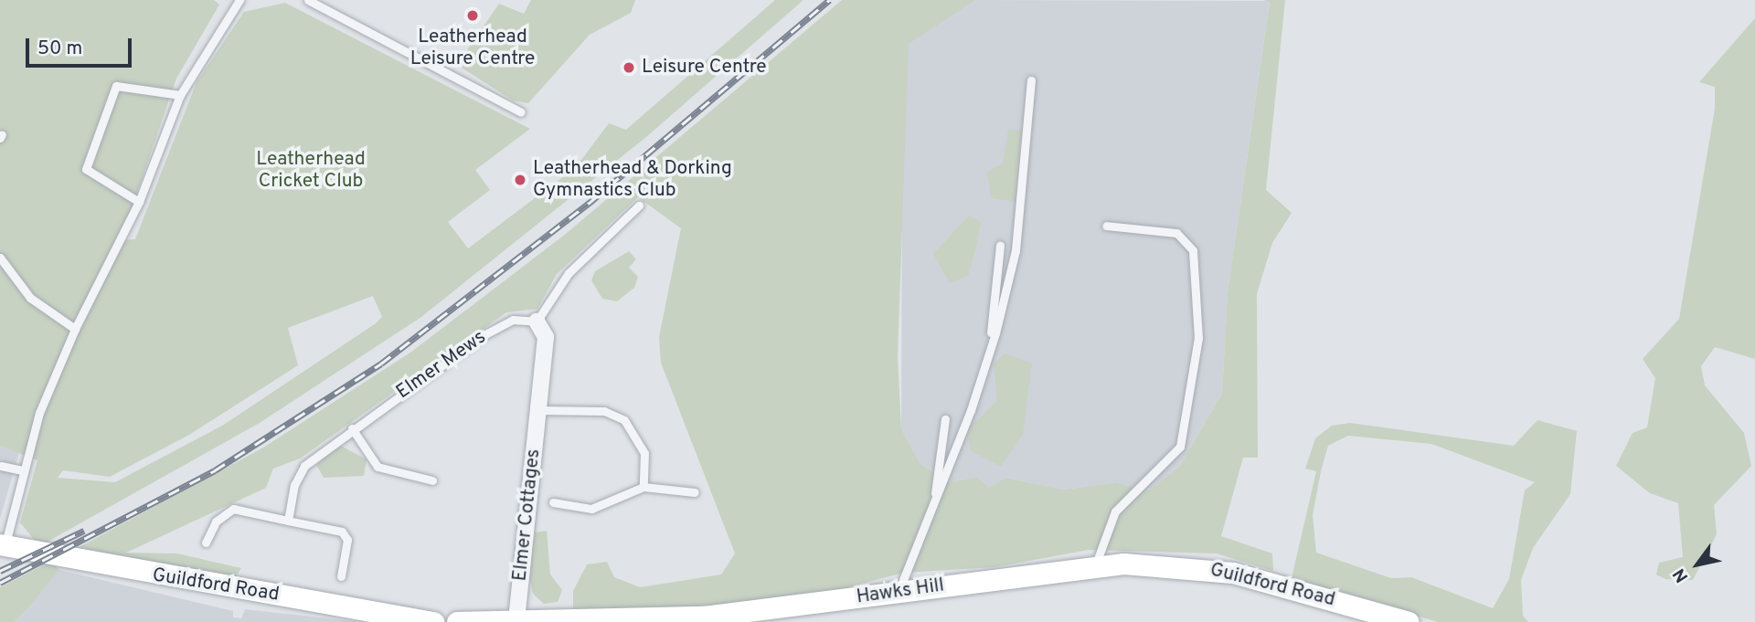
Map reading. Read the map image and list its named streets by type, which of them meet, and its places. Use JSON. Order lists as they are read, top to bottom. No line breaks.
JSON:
{"streets":{"main road":["Guildford Road","Hawks Hill"],"street":["Elmer Cottages"],"lane":["Elmer Mews"]},"crossings":[["Elmer Mews","Elmer Cottages"],["Guildford Road","Hawks Hill"]],"parks":["Leatherhead Cricket Club"],"places":["Leatherhead Leisure Centre","Leisure Centre","Leatherhead & Dorking Gymnastics Club"],"scale_bar":"50 m","north":"bottom left"}
